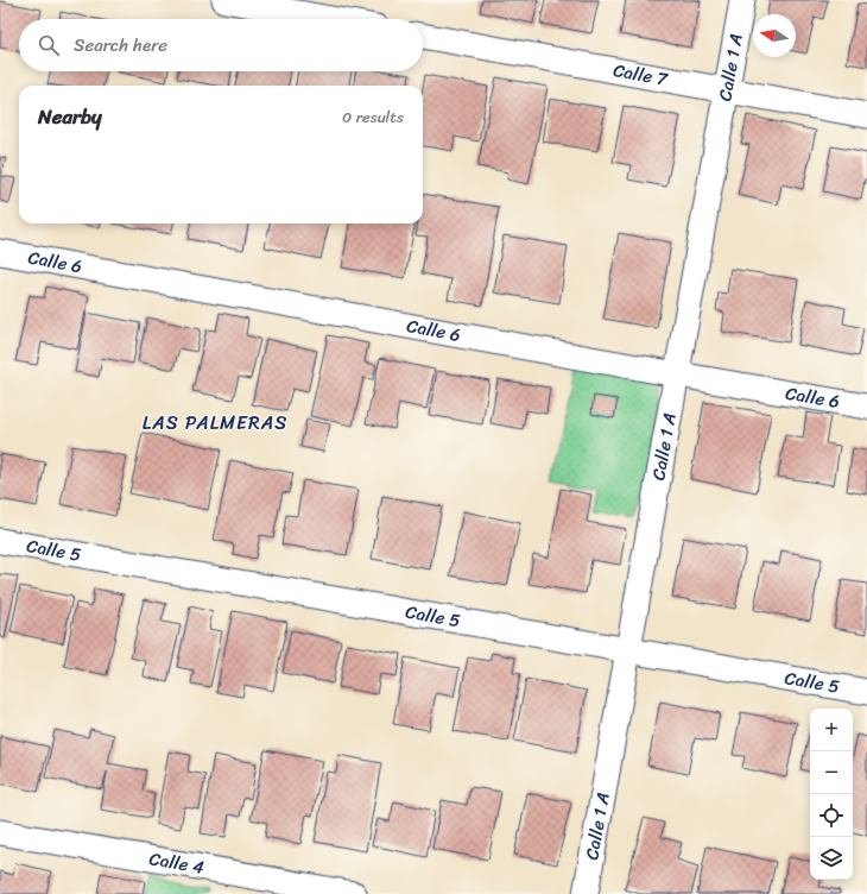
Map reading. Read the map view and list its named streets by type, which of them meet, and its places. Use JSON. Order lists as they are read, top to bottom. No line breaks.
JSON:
{"streets":{"street":["Calle 1 A","Calle 7","Calle 6","Calle 5","Calle 4"]},"crossings":[["Calle 1 A","Calle 7"],["Calle 1 A","Calle 6"],["Calle 1 A","Calle 5"]],"districts":["LAS PALMERAS"],"north":"left","page":{"search":"Search here","heading":["Nearby","0 results"],"map_buttons":["+","−"]}}
